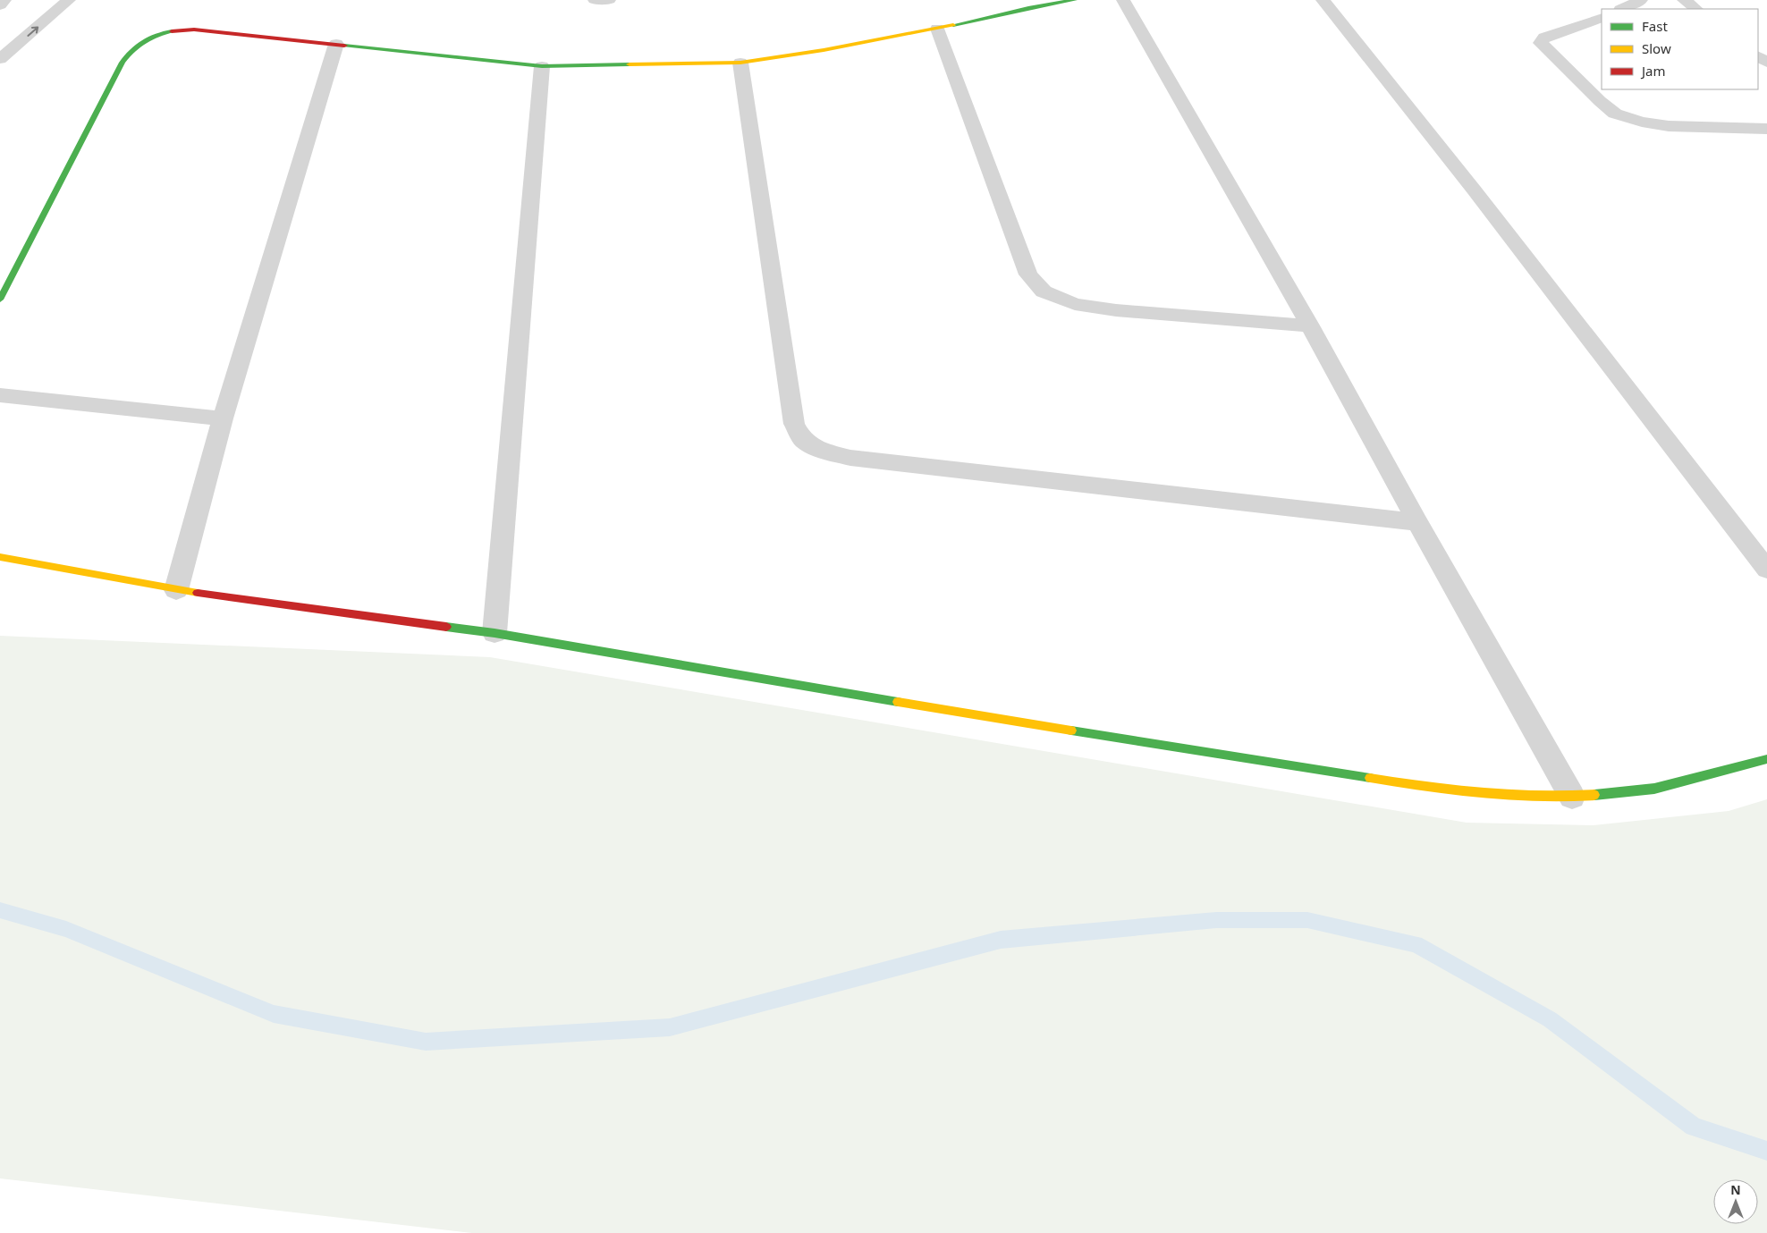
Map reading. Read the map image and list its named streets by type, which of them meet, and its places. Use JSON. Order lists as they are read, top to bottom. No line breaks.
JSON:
{"legend":["Fast","Slow","Jam"],"north":"top"}
